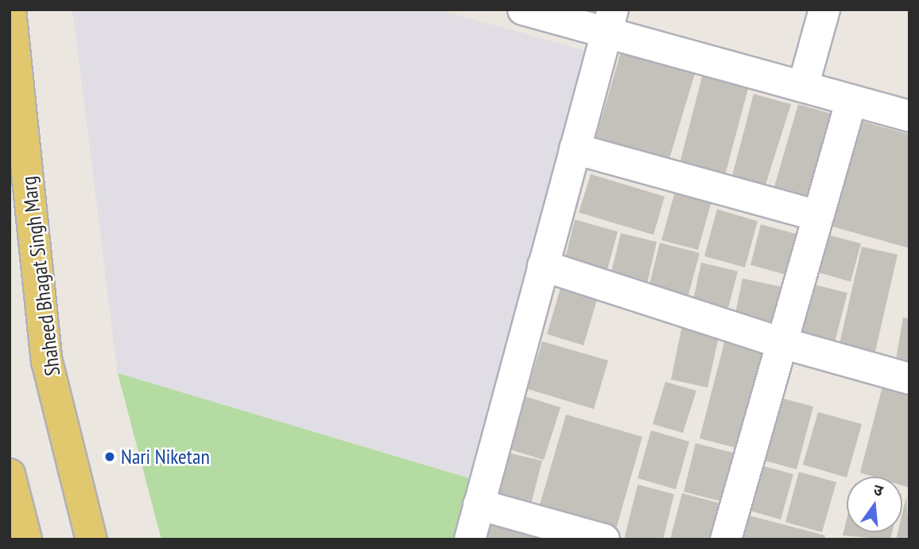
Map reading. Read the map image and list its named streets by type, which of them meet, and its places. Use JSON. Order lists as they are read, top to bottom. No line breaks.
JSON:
{"streets":{"main road":["Shaheed Bhagat Singh Marg"]},"places":["Nari Niketan"],"north":"top"}
